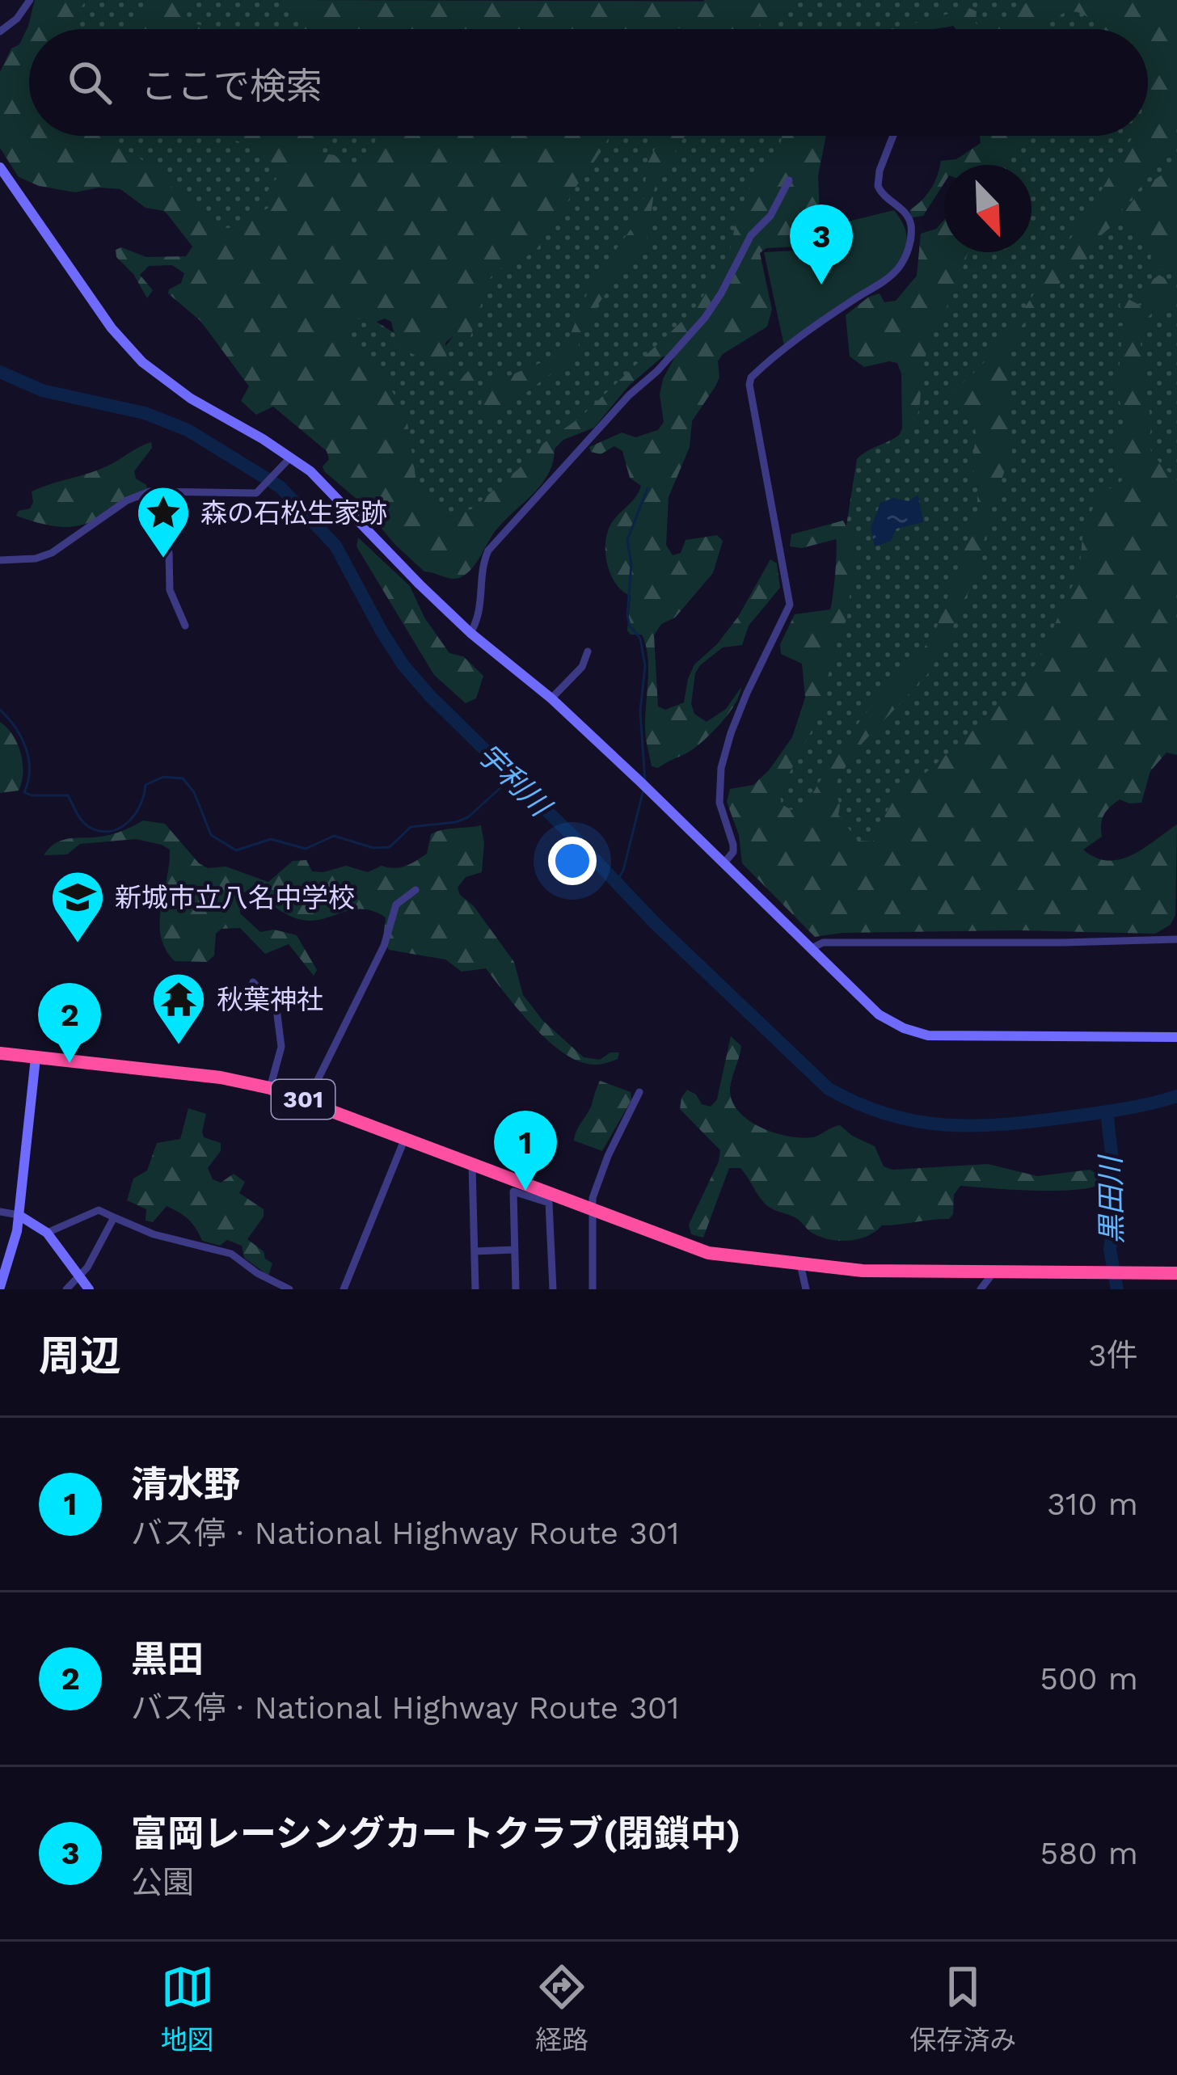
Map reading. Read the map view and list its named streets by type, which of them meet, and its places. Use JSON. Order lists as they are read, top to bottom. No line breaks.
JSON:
{"streets":{"highway":["301"]},"water":["宇利川","黒田川"],"places":{"place":["森の石松生家跡"],"school or university":["新城市立八名中学校"],"temple":["秋葉神社"]},"north":"bottom right","page":{"search":"ここで検索","pins":["3","2","1"],"heading":["周辺","3件"],"list":[{"mark":"1","name":"清水野","note":"バス停 · National Highway Route 301","value":"310 m"},{"mark":"2","name":"黒田","note":"バス停 · National Highway Route 301","value":"500 m"},{"mark":"3","name":"富岡レーシングカートクラブ(閉鎖中)","note":"公園","value":"580 m"}],"nav":["地図","経路","保存済み"]}}
